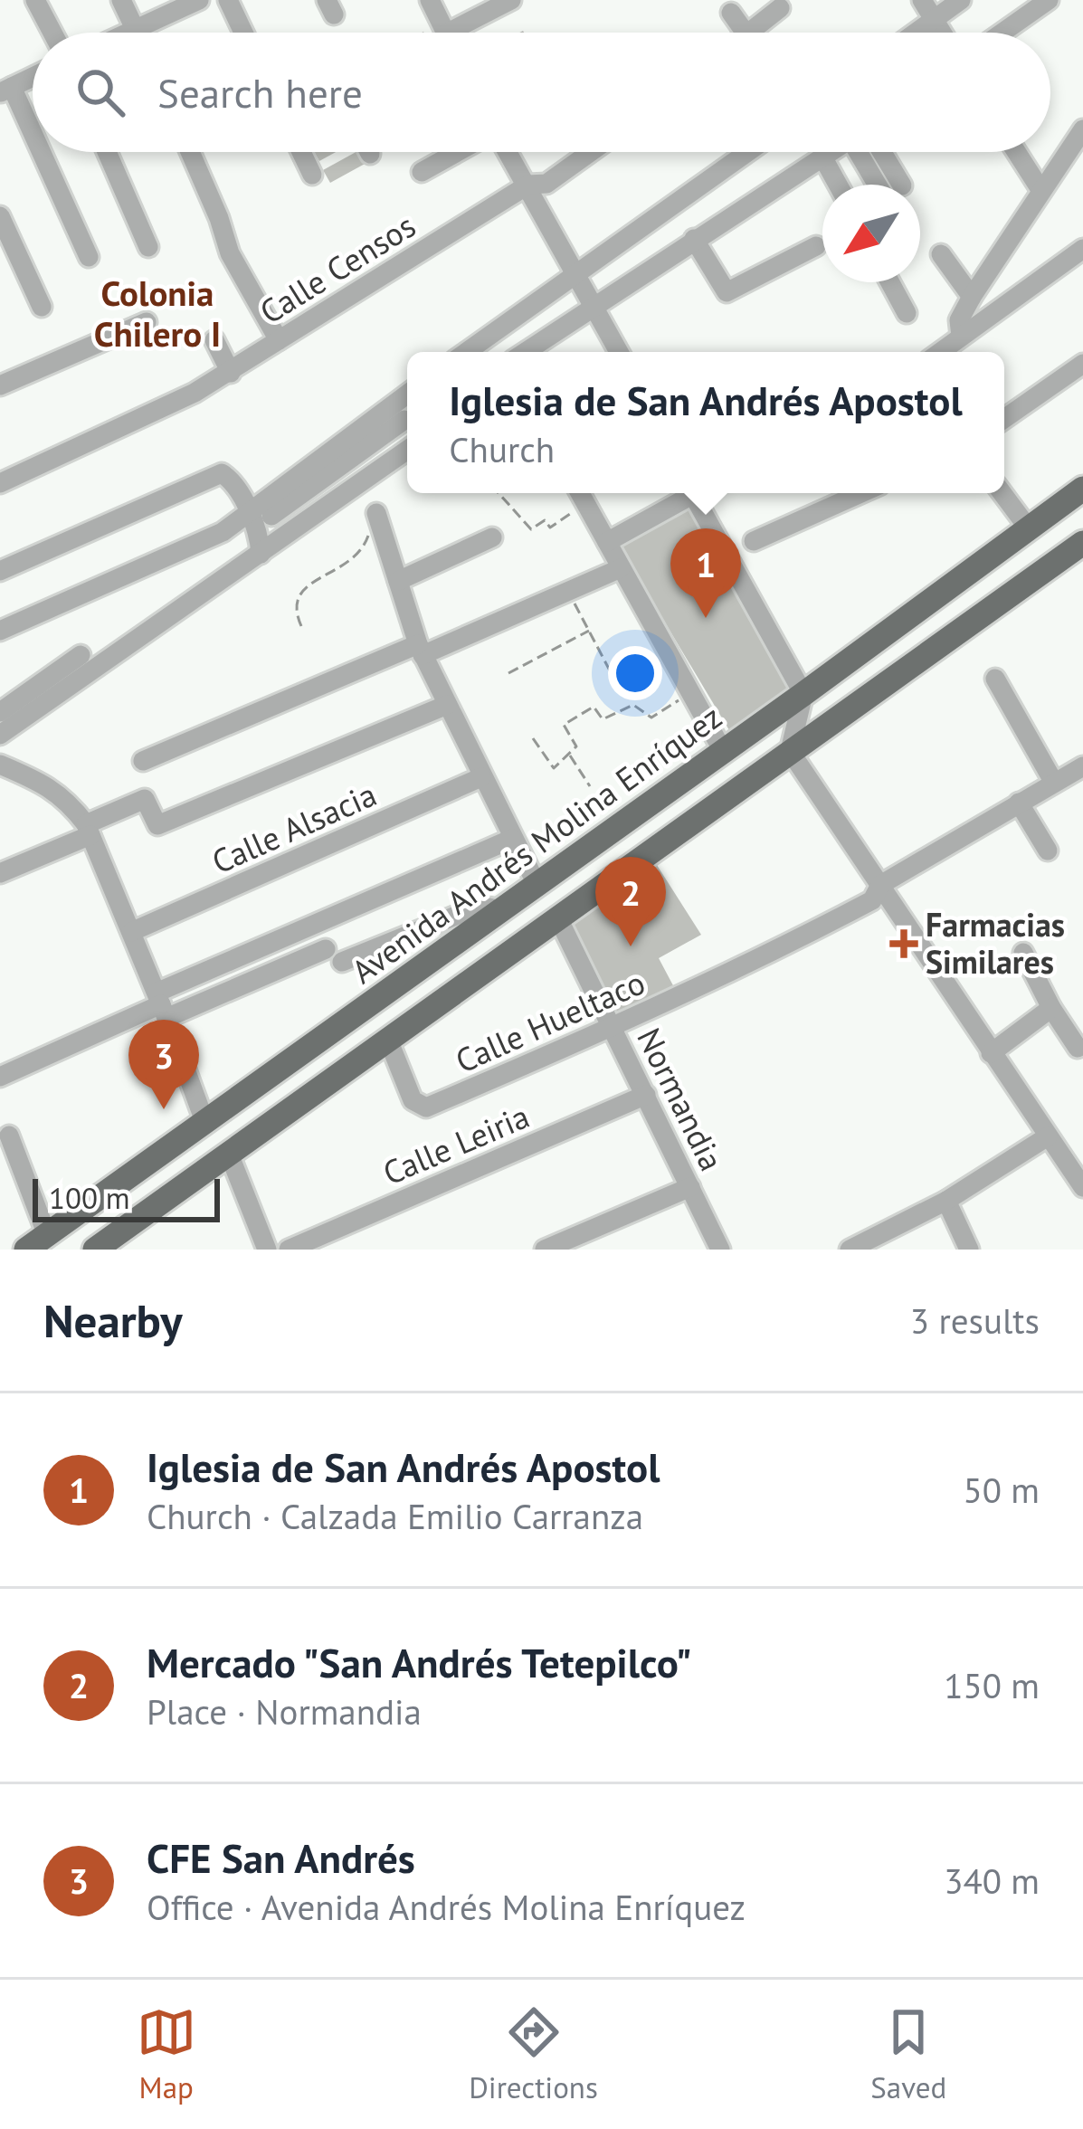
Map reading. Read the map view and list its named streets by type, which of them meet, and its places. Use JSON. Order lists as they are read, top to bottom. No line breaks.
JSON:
{"streets":{"main road":["Avenida Andrés Molina Enríquez"],"street":["Calle Censos","Calle Alsacia","Calle Hueltaco","Normandia","Calle Leiria"]},"crossings":[["Calle Hueltaco","Normandia"],["Normandia","Calle Leiria"]],"districts":["Colonia Chilero I"],"places":{"health":["Farmacias Similares"]},"scale_bar":"100 m","north":"bottom left","page":{"search":"Search here","popup":["Iglesia de San Andrés Apostol","Church"],"pins":["1","2","3"],"scale":"100 m","heading":["Nearby","3 results"],"list":[{"mark":"1","name":"Iglesia de San Andrés Apostol","note":"Church · Calzada Emilio Carranza","value":"50 m"},{"mark":"2","name":"Mercado \"San Andrés Tetepilco\"","note":"Place · Normandia","value":"150 m"},{"mark":"3","name":"CFE San Andrés","note":"Office · Avenida Andrés Molina Enríquez","value":"340 m"}],"nav":["Map","Directions","Saved"]}}
